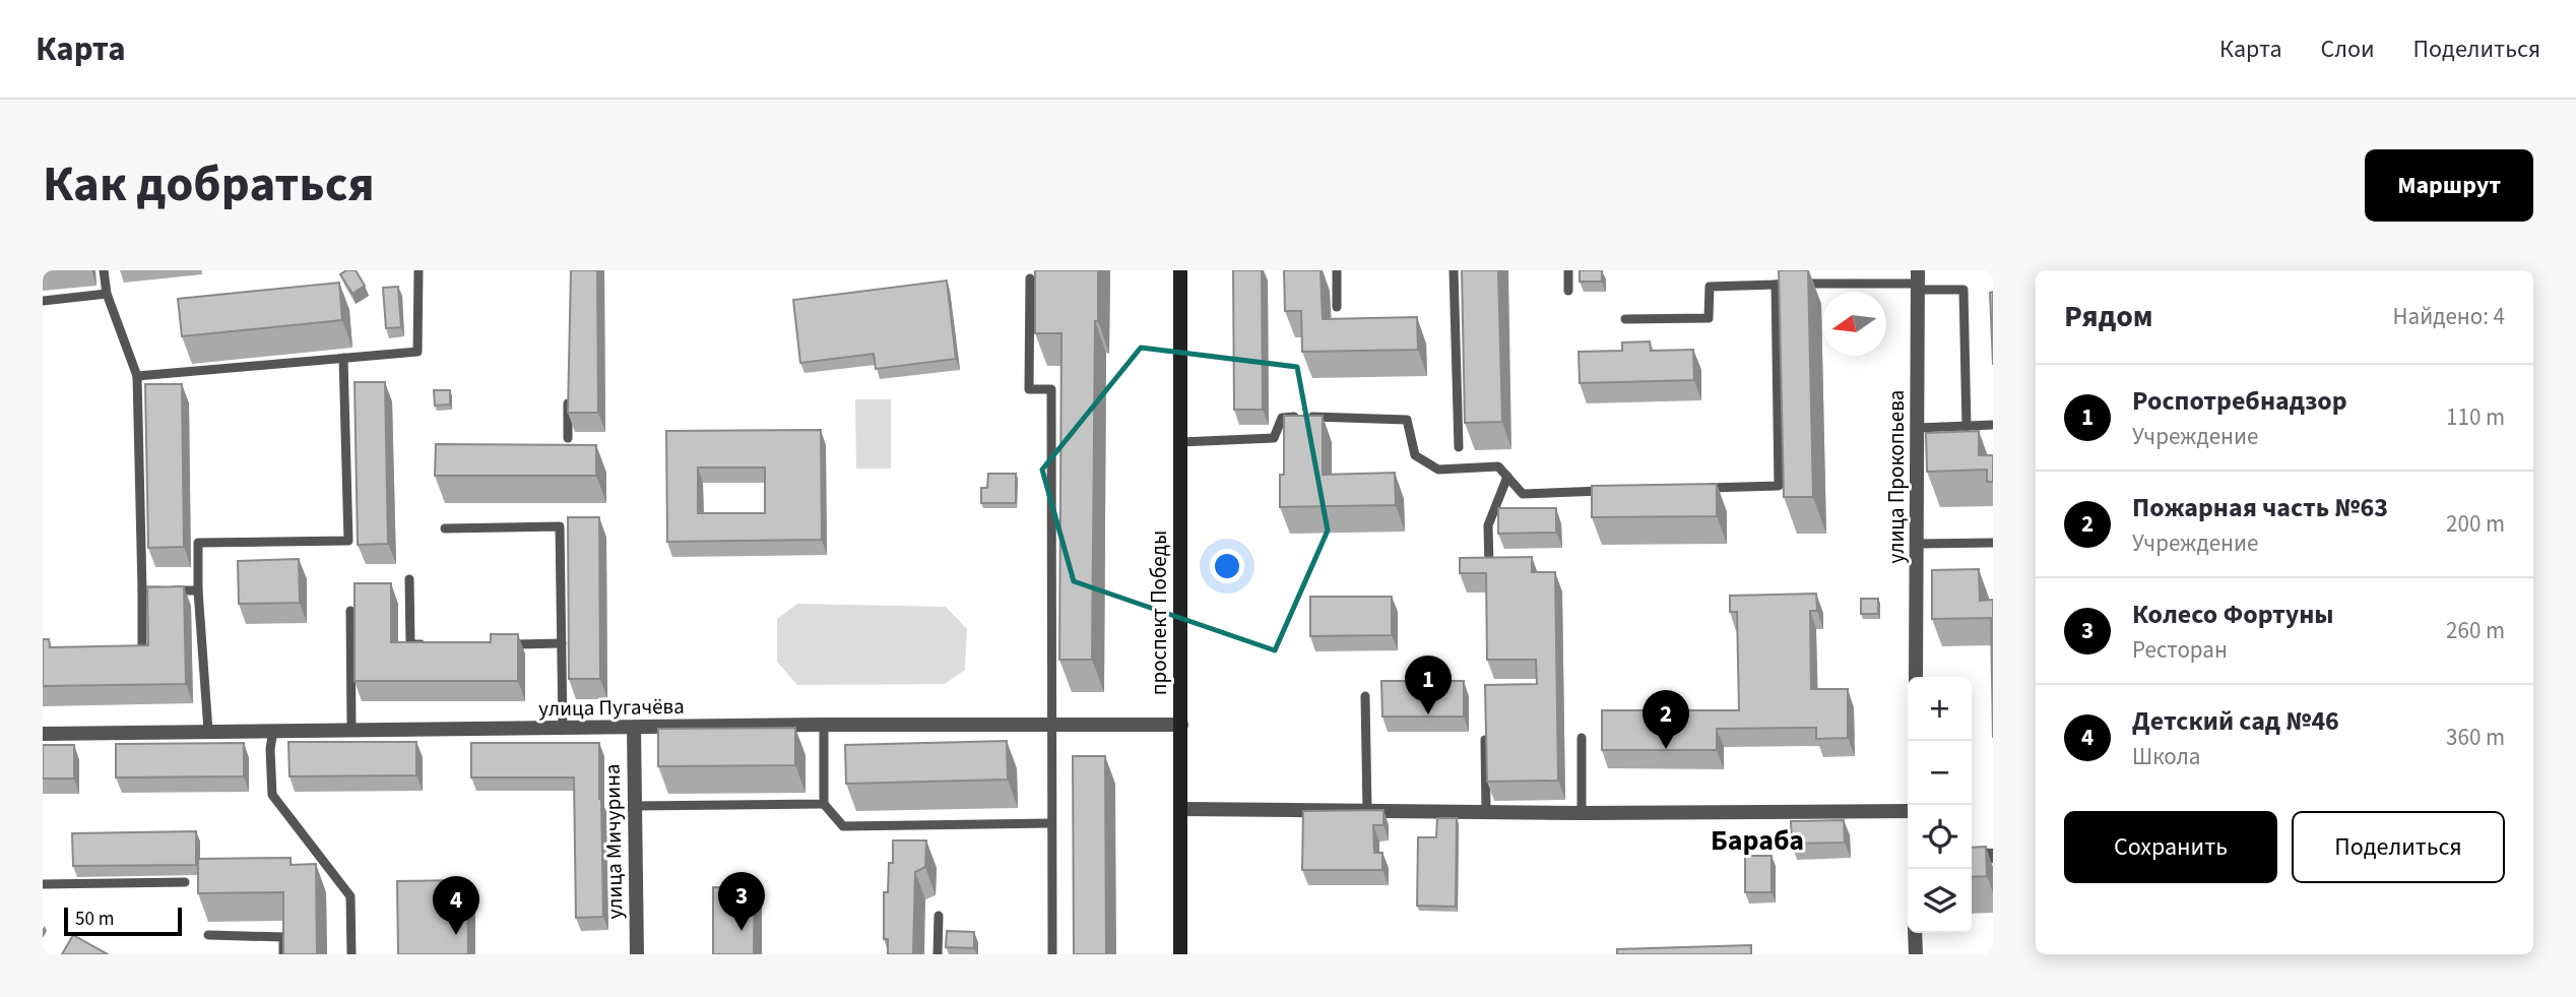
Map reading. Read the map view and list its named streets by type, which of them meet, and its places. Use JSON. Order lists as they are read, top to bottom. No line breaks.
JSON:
{"streets":{"street":["улица Прокопьева","проспект Победы","улица Пугачёва","улица Мичурина"]},"crossings":[["проспект Победы","улица Пугачёва"],["улица Пугачёва","улица Мичурина"]],"districts":["Бараба"],"scale_bar":"50 m","north":"left","page":{"header":"Карта","nav":["Карта","Слои","Поделиться"],"title":"Как добраться","buttons":["Маршрут",["Сохранить","Поделиться"]],"heading":["Рядом","Найдено: 4"],"list":[{"mark":"1","name":"Роспотребнадзор","note":"Учреждение","value":"110 m"},{"mark":"2","name":"Пожарная часть №63","note":"Учреждение","value":"200 m"},{"mark":"3","name":"Колесо Фортуны","note":"Ресторан","value":"260 m"},{"mark":"4","name":"Детский сад №46","note":"Школа","value":"360 m"}],"pins":["1","2","3","4"],"map_buttons":["+","−"],"scale":"50 m"}}
